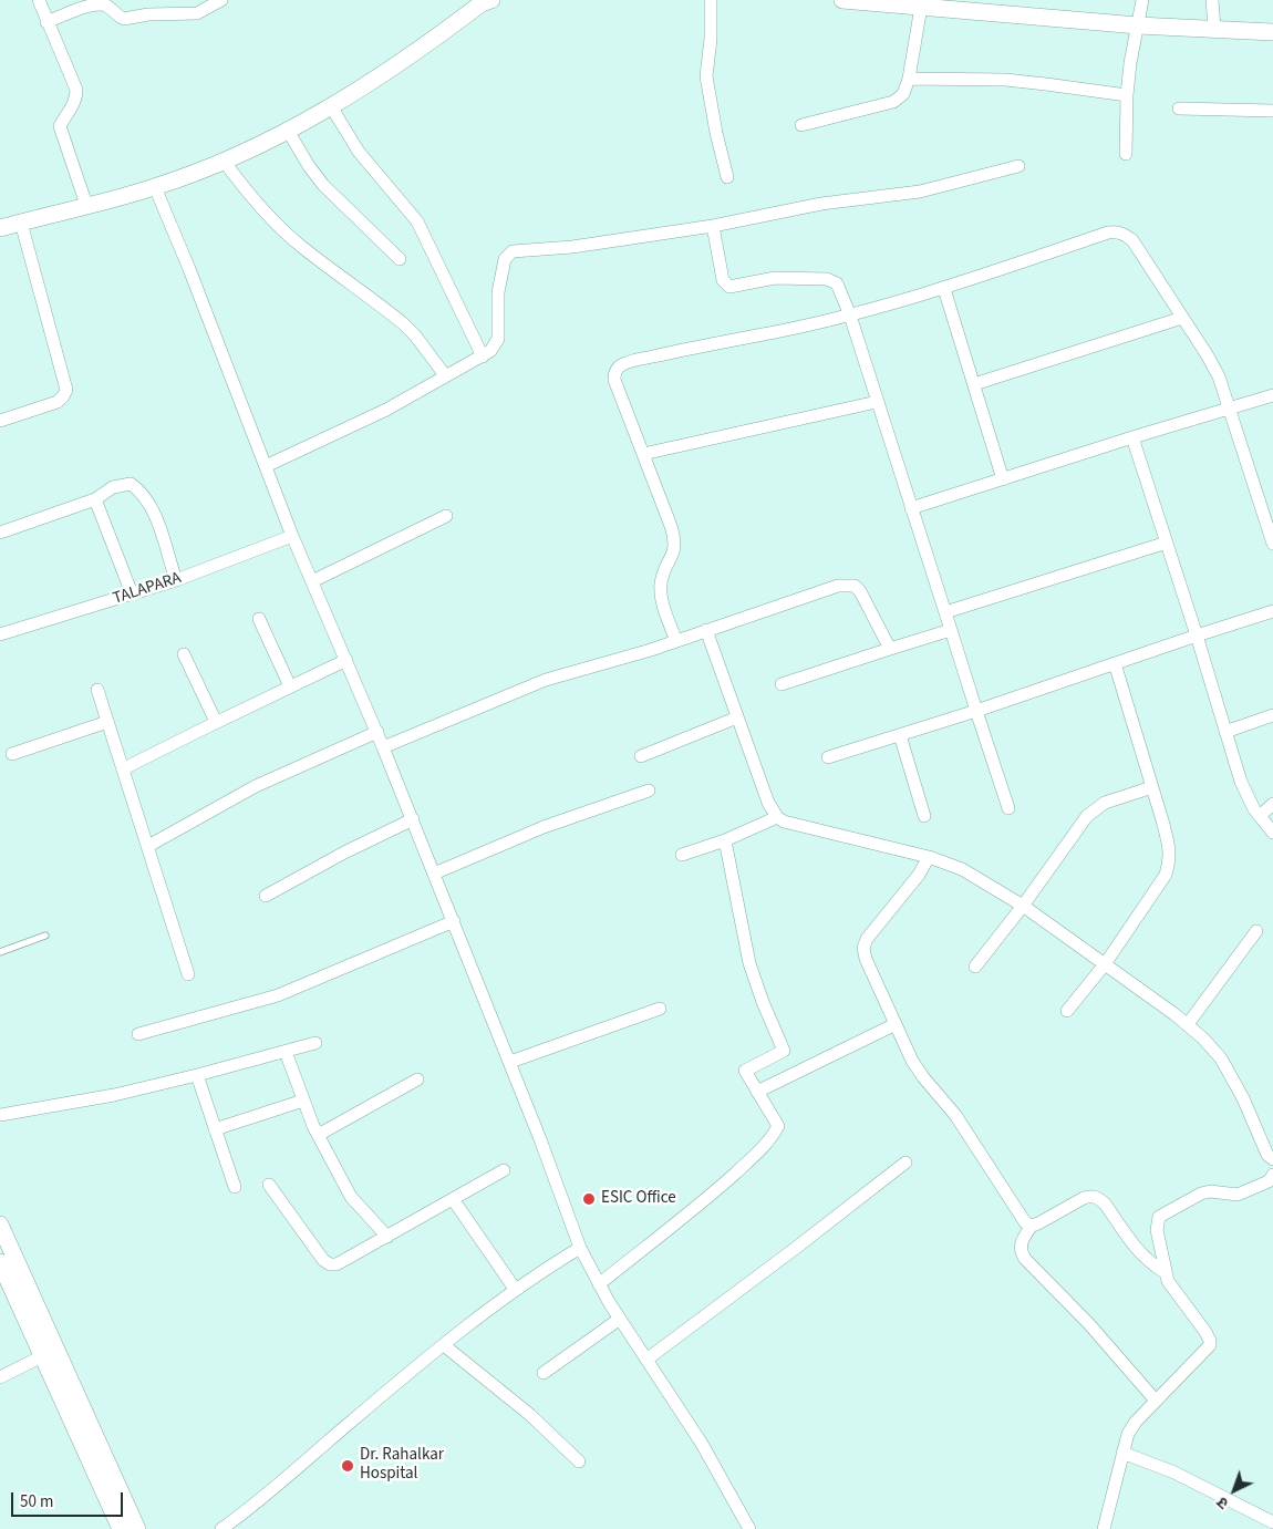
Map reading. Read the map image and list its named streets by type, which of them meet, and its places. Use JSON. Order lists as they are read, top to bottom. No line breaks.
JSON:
{"streets":{"street":["TALAPARA"]},"places":["ESIC Office","Dr. Rahalkar Hospital"],"scale_bar":"50 m","north":"bottom left"}
